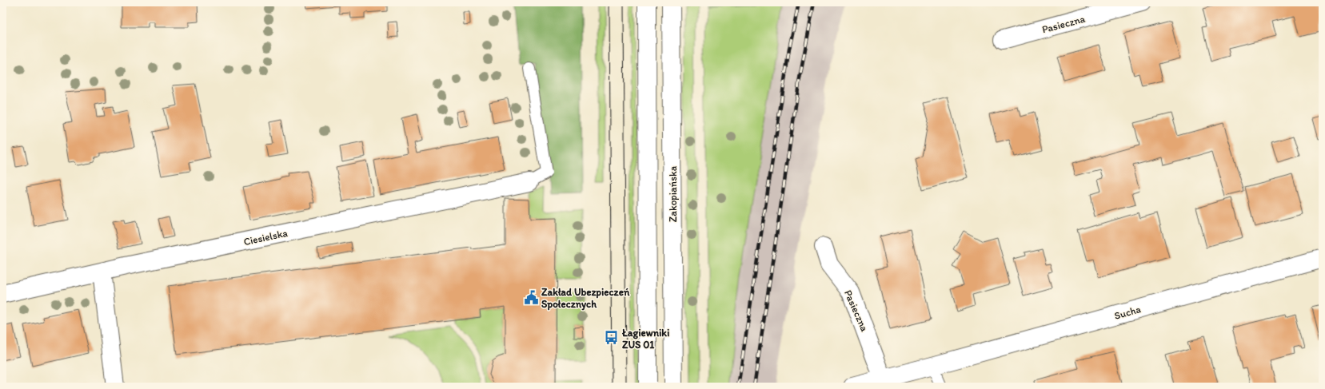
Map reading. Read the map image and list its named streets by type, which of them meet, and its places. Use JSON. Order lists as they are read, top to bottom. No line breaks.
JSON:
{"streets":{"street":["Pasieczna","Zakopiańska","Ciesielska","Sucha"]},"crossings":[["Pasieczna","Sucha"]],"places":{"public building":["Zakład Ubezpieczeń Społecznych"],"bus stop":["Łagiewniki ZUS 01"]}}
